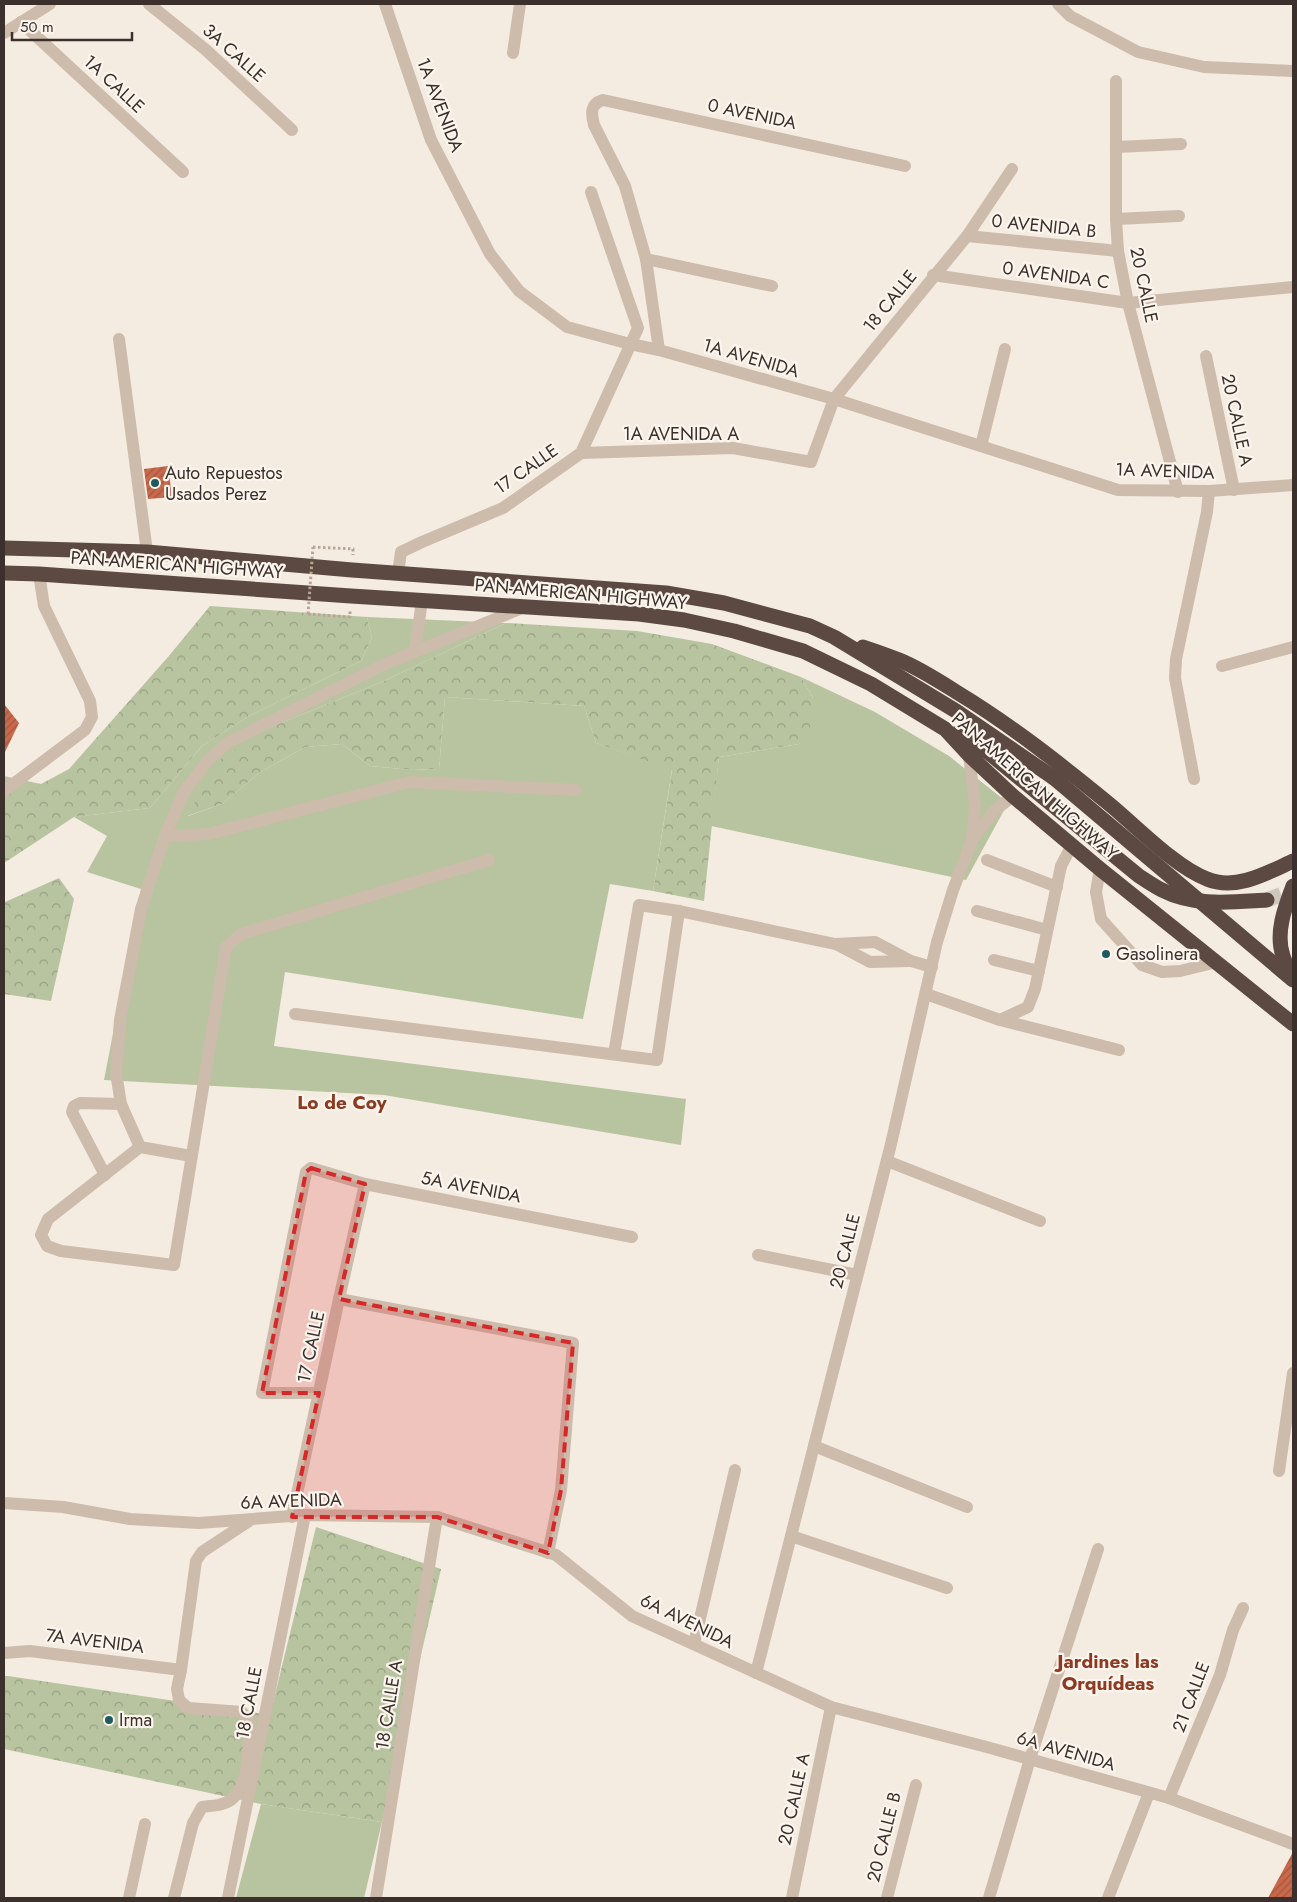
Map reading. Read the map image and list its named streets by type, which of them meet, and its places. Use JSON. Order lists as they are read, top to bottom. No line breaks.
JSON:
{"streets":{"highway":["PAN-AMERICAN HIGHWAY"],"street":["3A CALLE","1A CALLE","1A AVENIDA","0 AVENIDA","0 AVENIDA B","0 AVENIDA C","20 CALLE","18 CALLE","20 CALLE A","1A AVENIDA A","17 CALLE","5A AVENIDA","6A AVENIDA","7A AVENIDA","21 CALLE","18 CALLE A","20 CALLE B"]},"crossings":[["1A AVENIDA","20 CALLE"],["1A AVENIDA","18 CALLE"],["1A AVENIDA","20 CALLE A"],["1A AVENIDA","17 CALLE"],["0 AVENIDA B","20 CALLE"],["0 AVENIDA B","18 CALLE"],["0 AVENIDA C","20 CALLE"],["0 AVENIDA C","18 CALLE"],["20 CALLE","PAN-AMERICAN HIGHWAY"],["20 CALLE","6A AVENIDA"],["18 CALLE","1A AVENIDA A"],["18 CALLE","6A AVENIDA"],["20 CALLE A","6A AVENIDA"],["1A AVENIDA A","17 CALLE"],["17 CALLE","PAN-AMERICAN HIGHWAY"],["17 CALLE","5A AVENIDA"],["17 CALLE","6A AVENIDA"],["6A AVENIDA","21 CALLE"],["6A AVENIDA","18 CALLE A"]],"districts":["Lo de Coy","Jardines las Orquídeas"],"places":["Auto Repuestos Usados Perez","Gasolinera","Irma"],"scale_bar":"50 m"}
